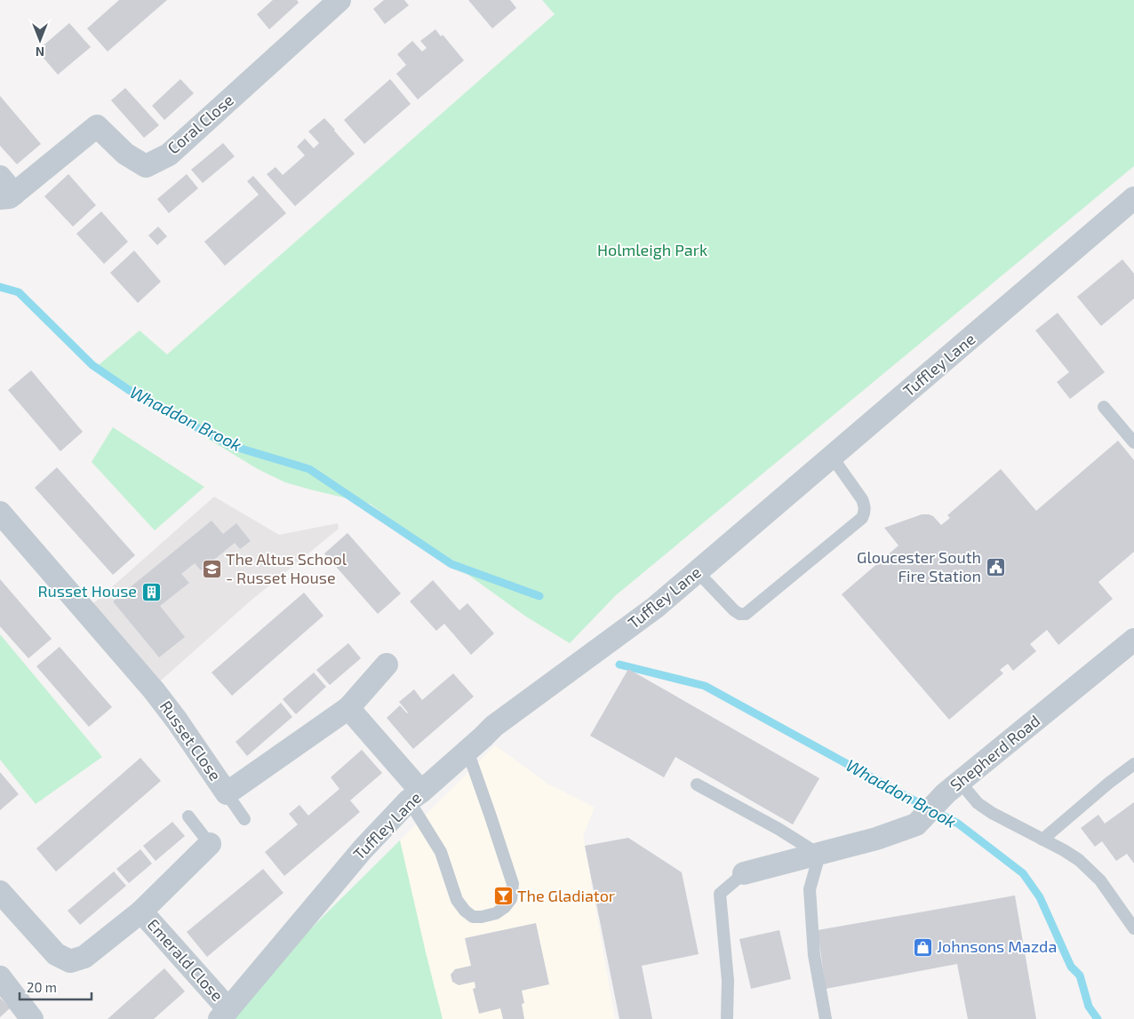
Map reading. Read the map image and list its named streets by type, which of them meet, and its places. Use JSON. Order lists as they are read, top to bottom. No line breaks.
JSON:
{"streets":{"street":["Coral Close","Tuffley Lane","Russet Close","Shepherd Road","Emerald Close"]},"crossings":[["Tuffley Lane","Emerald Close"]],"water":["Whaddon Brook"],"parks":["Holmleigh Park"],"places":{"public building":["Gloucester South Fire Station"],"school or university":["The Altus School - Russet House"],"building":["Russet House"],"bar":["The Gladiator"],"shop":["Johnsons Mazda"]},"scale_bar":"20 m","north":"bottom"}
